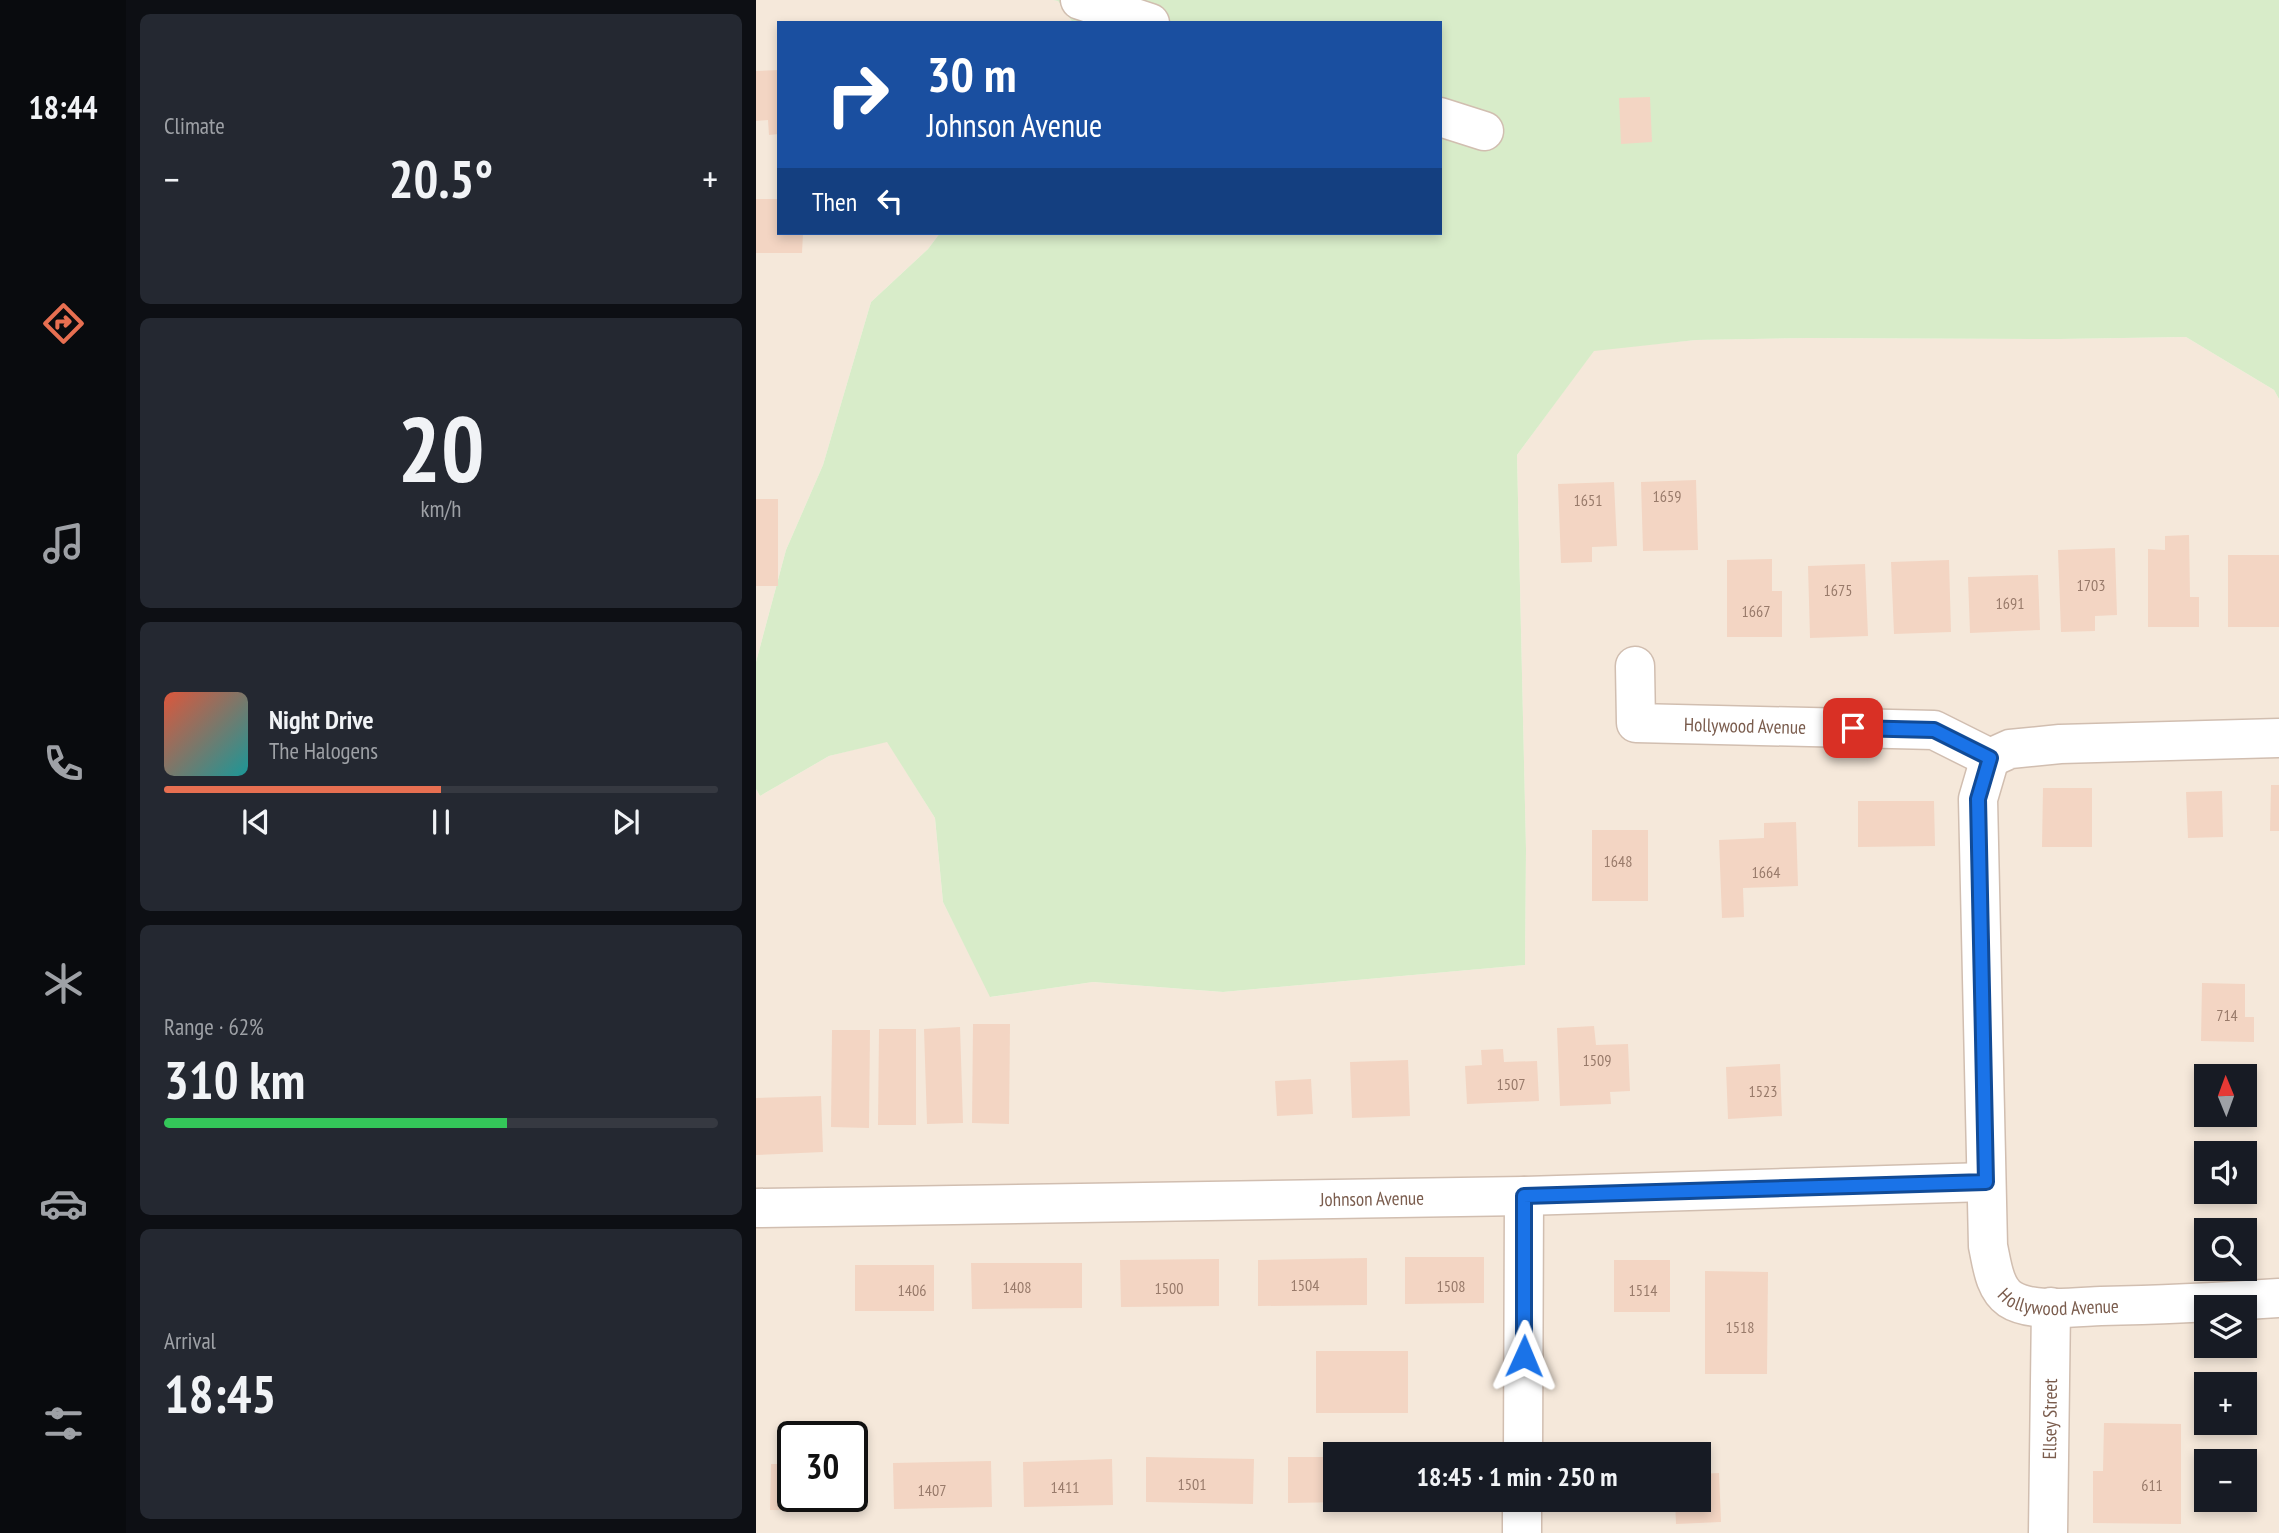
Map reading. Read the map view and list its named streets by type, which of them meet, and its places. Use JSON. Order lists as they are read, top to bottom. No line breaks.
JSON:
{"streets":{"street":["Hollywood Avenue","Johnson Avenue","Ellsey Street"]},"crossings":[["Hollywood Avenue","Johnson Avenue"],["Hollywood Avenue","Ellsey Street"]],"house_numbers":["1659","1651","1703","1675","1691","1667","1648","1664","714","1509","1507","1523","1504","1508","1408","1500","1406","1514","1518","1501","611","1411","1407"],"north":"top","page":{"tabs":"18:44","tile":["Climate",["20","km/h"],["Range · 62%","310 km"],["Arrival","18:45"]],"turn":["30 m","Johnson Avenue"],"heat":["−","20.5°","+"],"then":"Then","song":["Night Drive","The Halogens"],"map_buttons":["+","−"],"limit":"30","trip":"18:45 · 1 min · 250 m"}}
